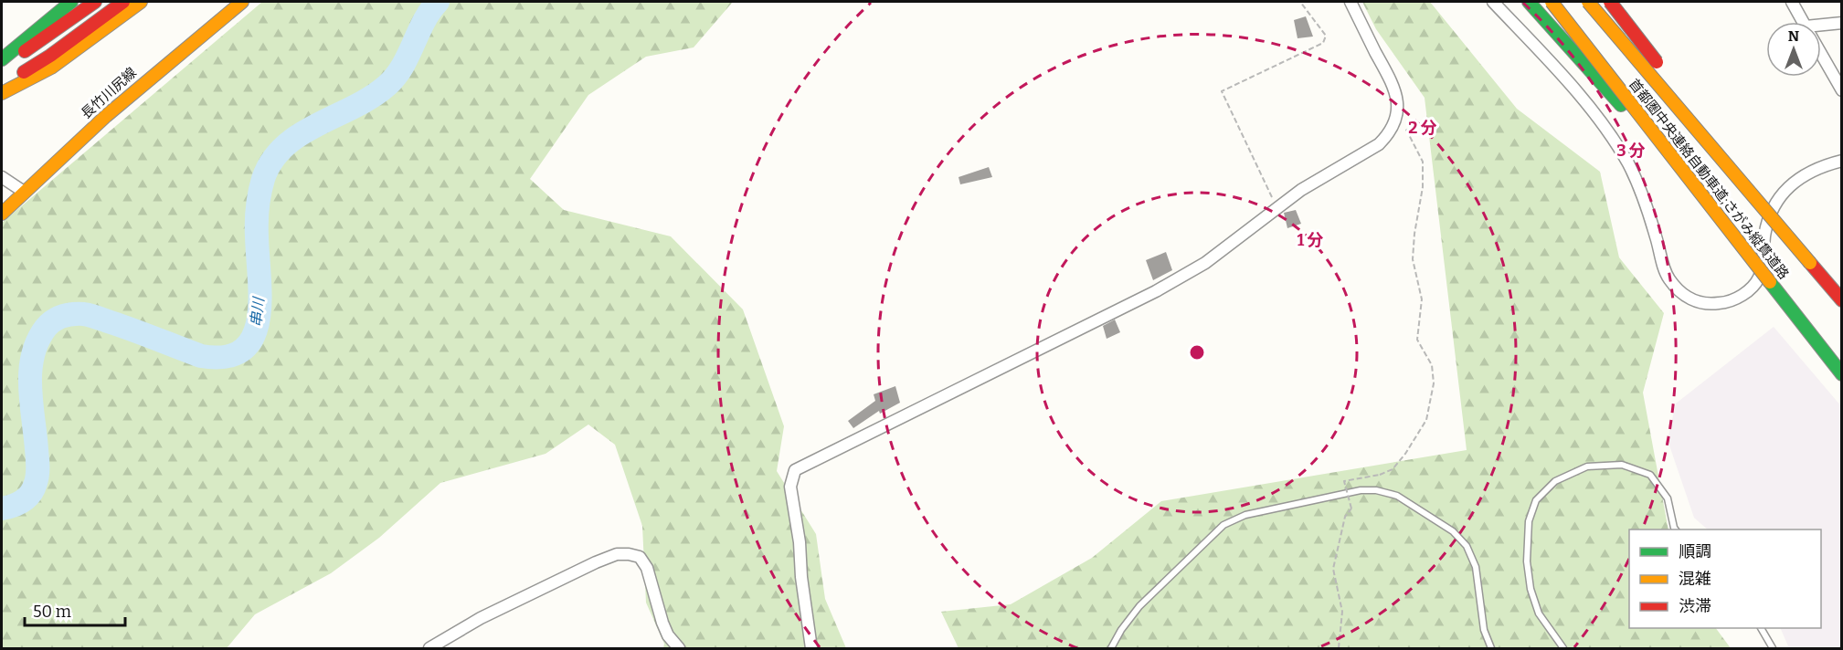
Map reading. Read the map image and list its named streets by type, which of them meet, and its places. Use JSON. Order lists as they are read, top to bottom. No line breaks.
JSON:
{"streets":{"main road":["長竹川尻線","首都圏中央連絡自動車道;さがみ縦貫道路"]},"water":["串川"],"legend":["順調","混雑","渋滞"],"scale_bar":"50 m","north":"top","rings":["2 分","3 分","1 分"]}
